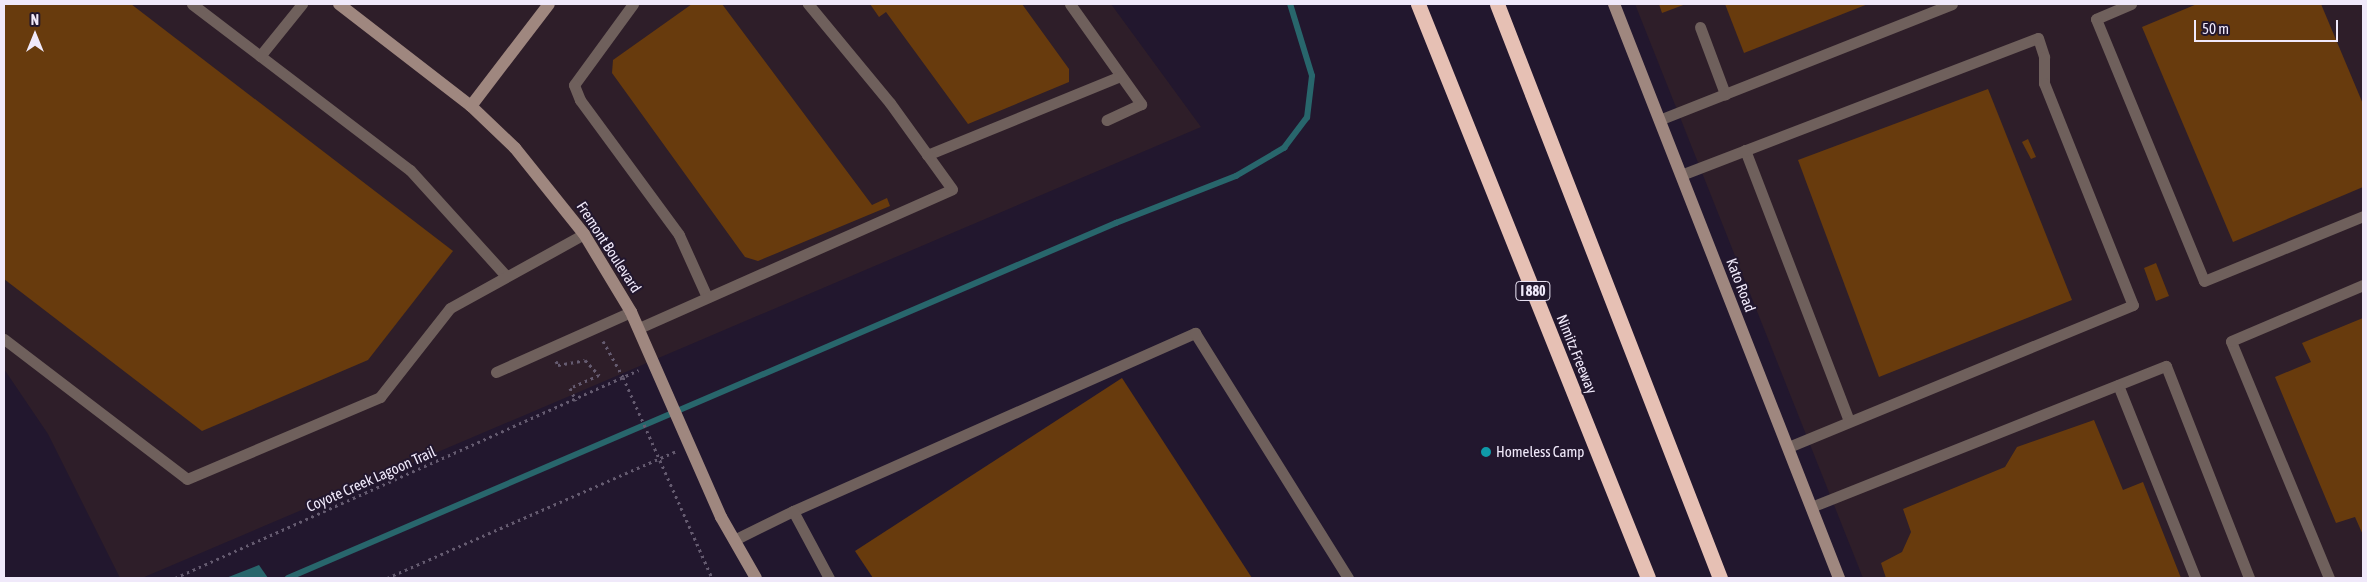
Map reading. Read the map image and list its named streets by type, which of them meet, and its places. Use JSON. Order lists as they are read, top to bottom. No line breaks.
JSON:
{"streets":{"highway":["I 880","Nimitz Freeway"],"street":["Fremont Boulevard","Kato Road"],"path":["Coyote Creek Lagoon Trail"]},"crossings":[["Fremont Boulevard","Coyote Creek Lagoon Trail"]],"places":["Homeless Camp"],"scale_bar":"50 m","north":"top"}
